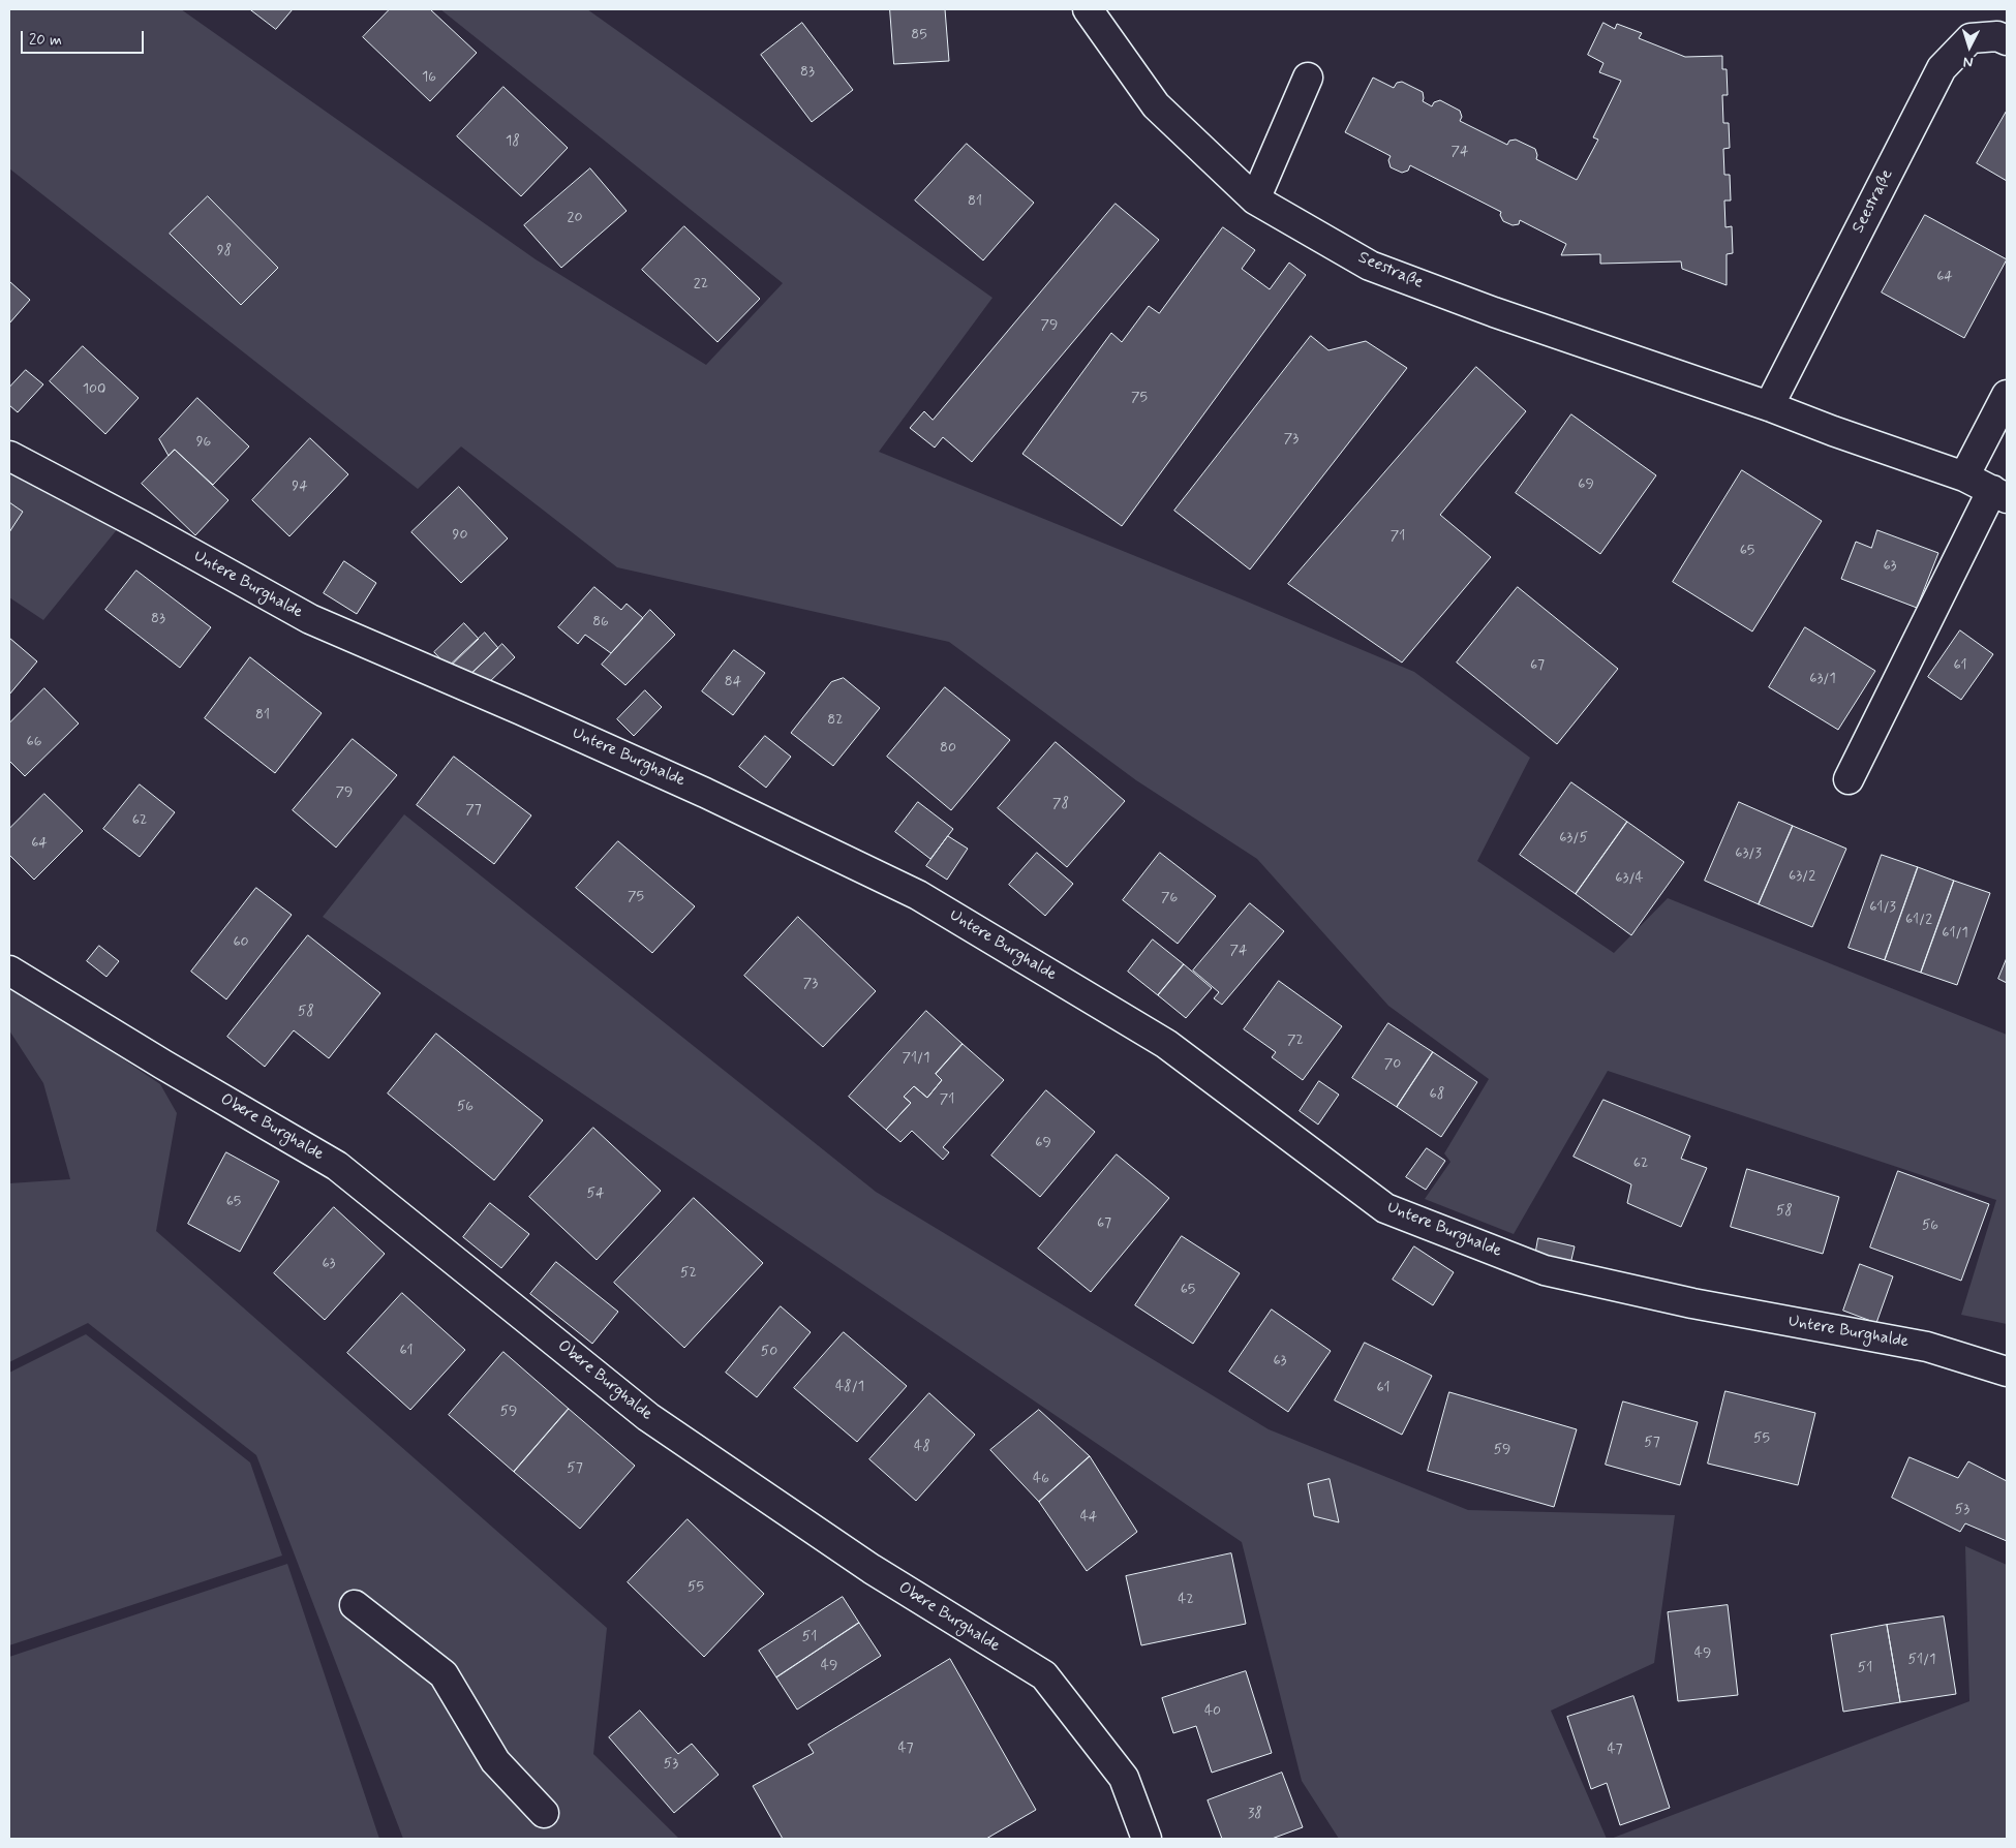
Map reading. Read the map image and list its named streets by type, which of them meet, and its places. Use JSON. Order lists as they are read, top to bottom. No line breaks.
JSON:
{"streets":{"street":["Seestraße","Untere Burghalde","Obere Burghalde"]},"house_numbers":["85","83","16","18","74","81","20","98","64","22","79","100","75","73","96","69","94","90","71","65","63","83","86","67","61","63/1","84","81","82","66","80","79","78","77","62","63/5","64","63/3","63/2","63/4","75","76","61/3","61/2","61/1","60","74","73","58","72","71/1","70","68","71","56","69","62","54","65","58","67","56","63","52","65","61","50","63","48/1","61","59","55","57","48","59","57","46","53","44","55","42","51","49","51/1","49","51","40","47","47","53","38"],"scale_bar":"20 m","north":"bottom"}
